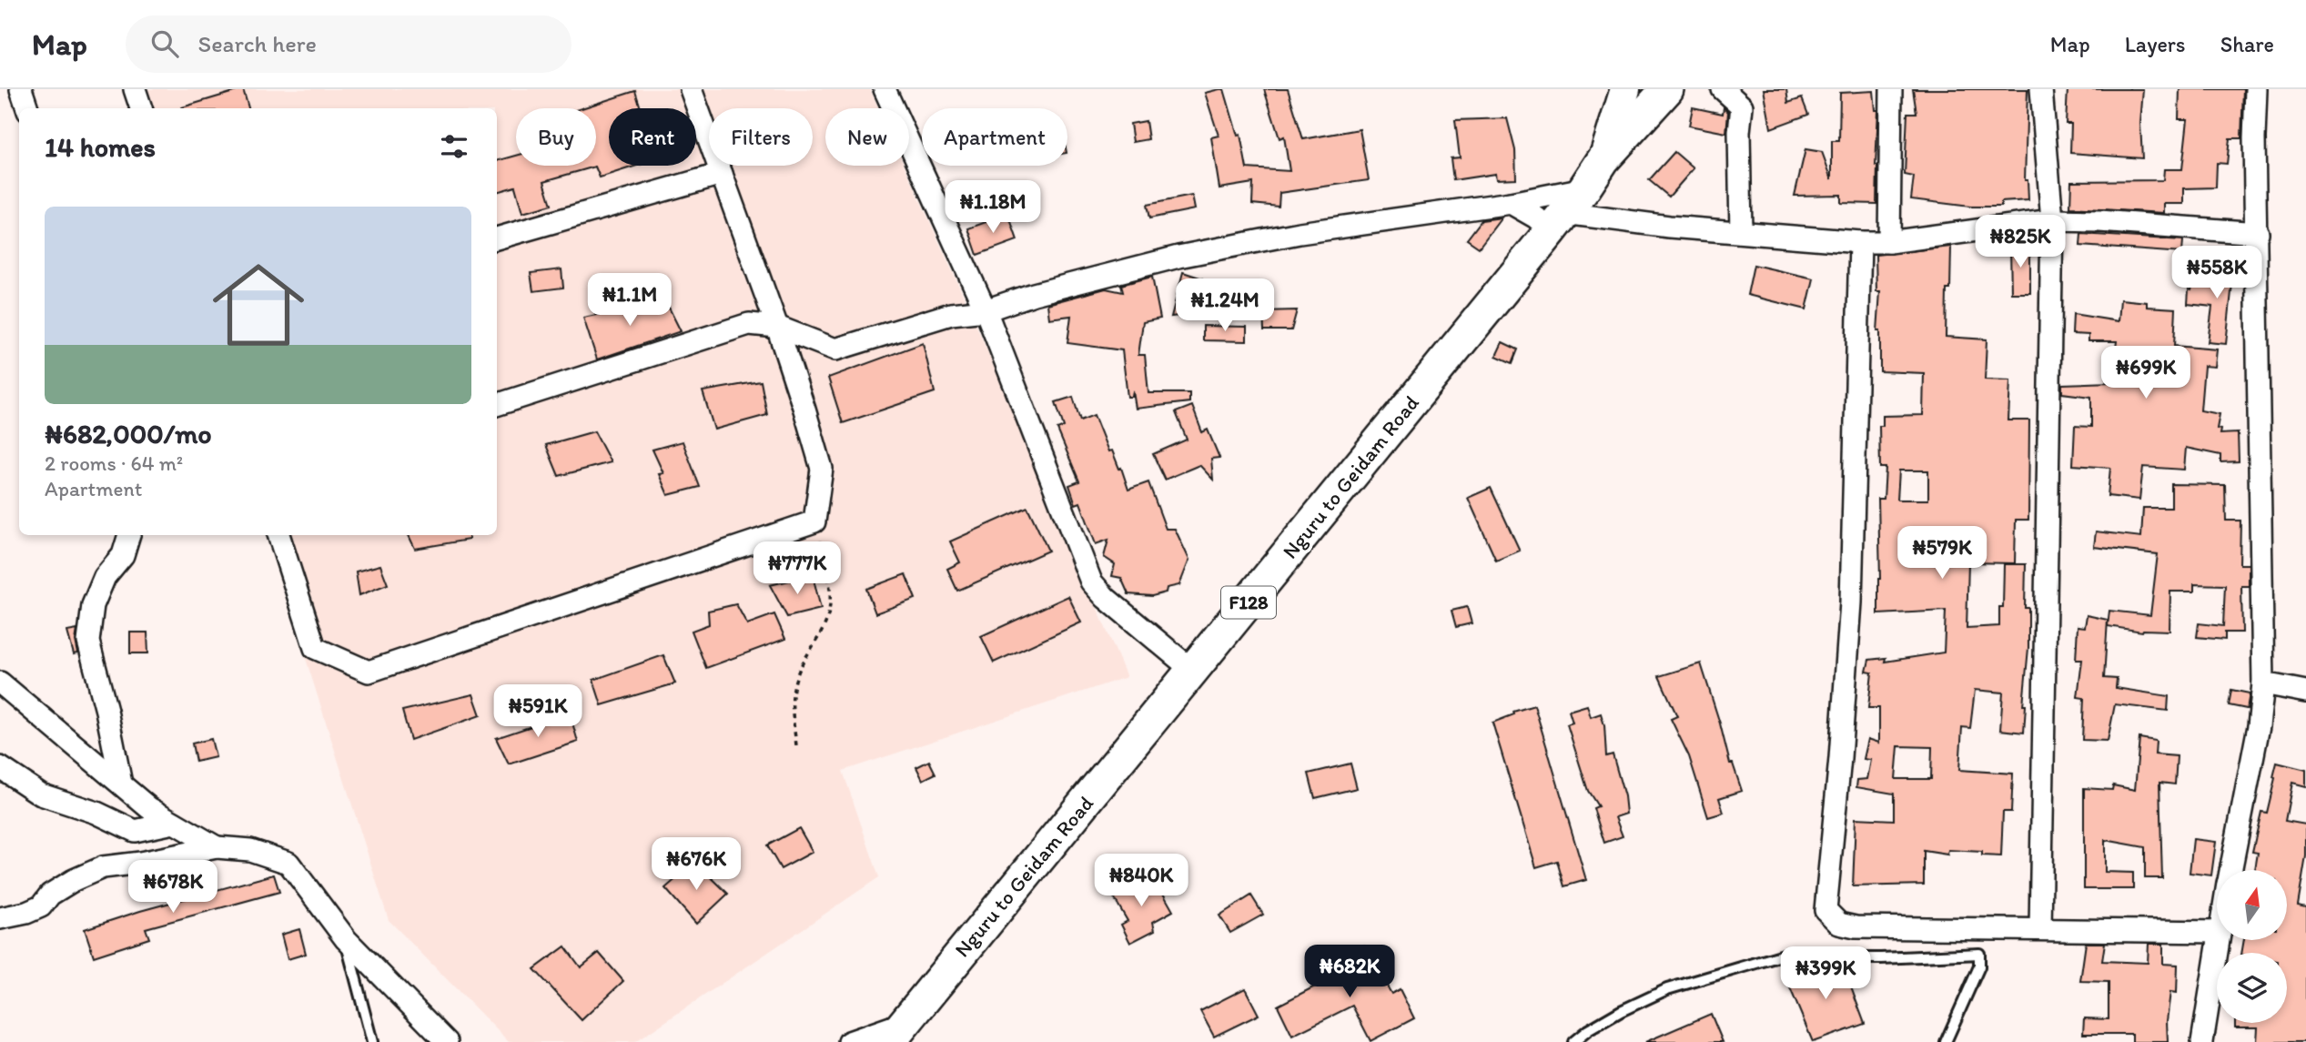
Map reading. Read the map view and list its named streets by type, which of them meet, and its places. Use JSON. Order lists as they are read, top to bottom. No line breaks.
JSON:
{"streets":{"main road":["Nguru to Geidam Road","F128"]},"north":"top","page":{"header":"Map","search":"Search here","nav":["Map","Layers","Share"],"chip":["Buy","Rent","Filters","New","Apartment"],"heading":"14 homes","price":["₦1.18M","₦825K","₦558K","₦1.1M","₦1.24M","₦699K","₦579K","₦777K","₦591K","₦676K","₦840K","₦678K","₦682K","₦399K"],"list":[{"name":"₦682,000/mo","note":"2 rooms · 64 m² · Apartment"}]}}
